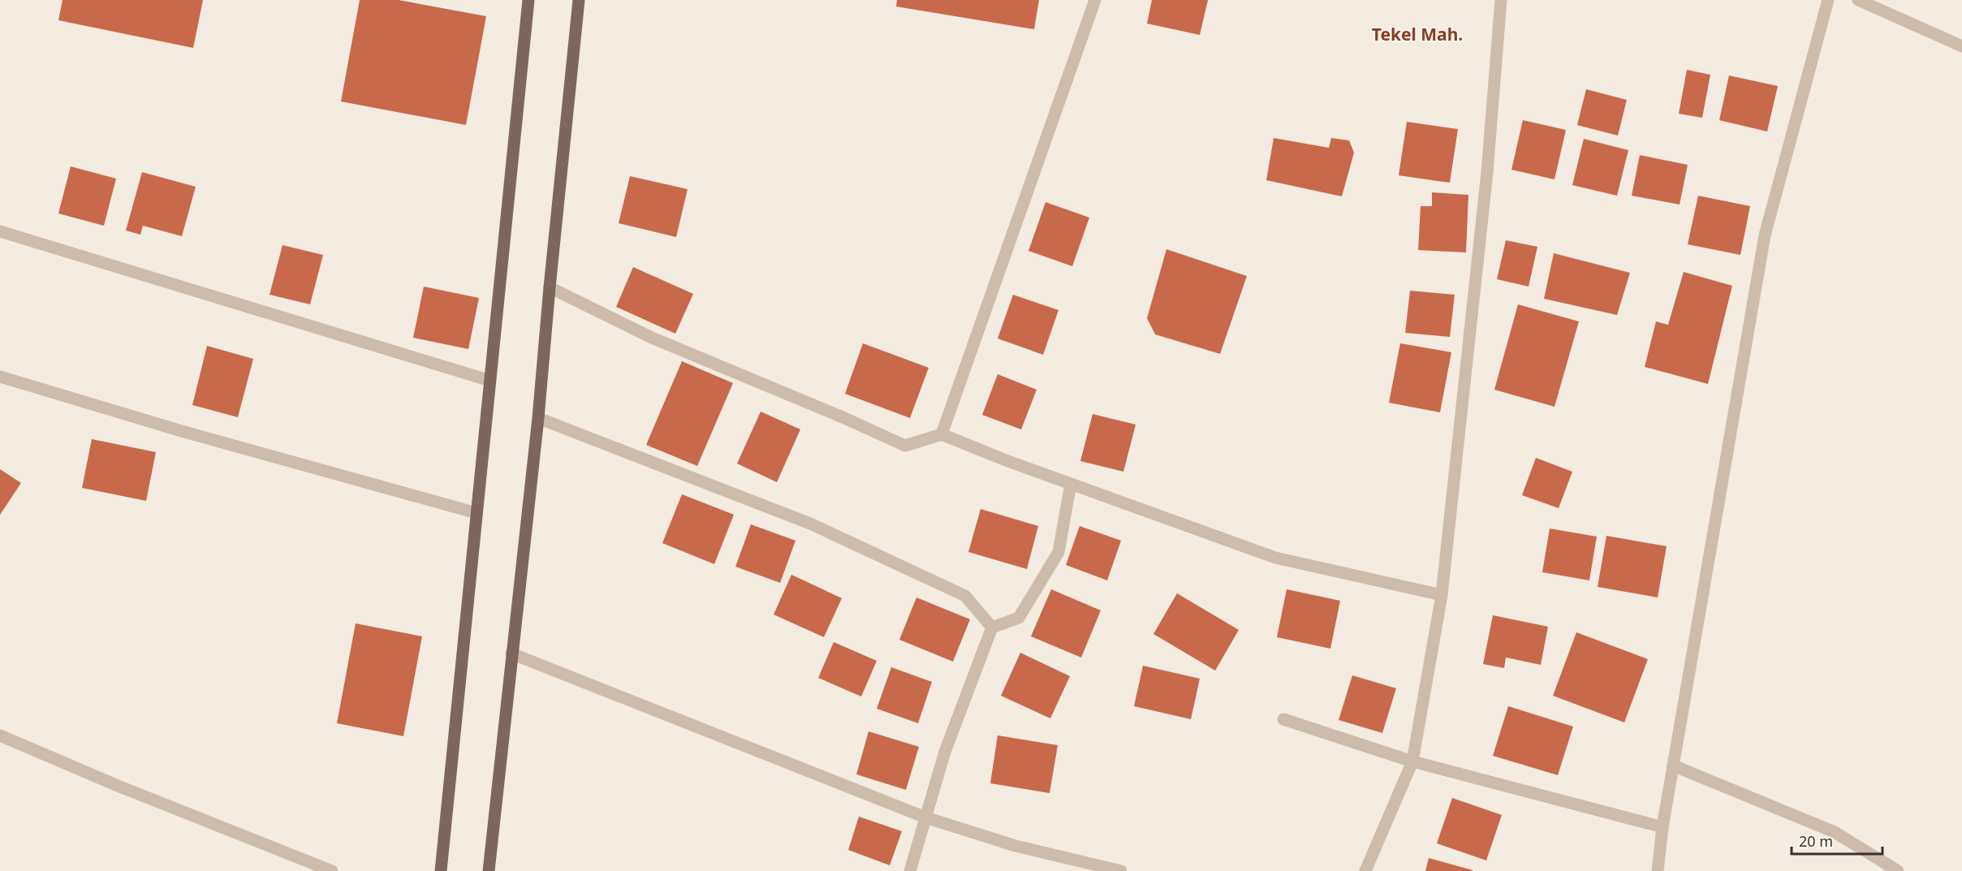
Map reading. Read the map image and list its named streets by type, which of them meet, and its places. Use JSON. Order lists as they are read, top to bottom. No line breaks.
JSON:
{"districts":["Tekel Mah."],"scale_bar":"20 m"}
